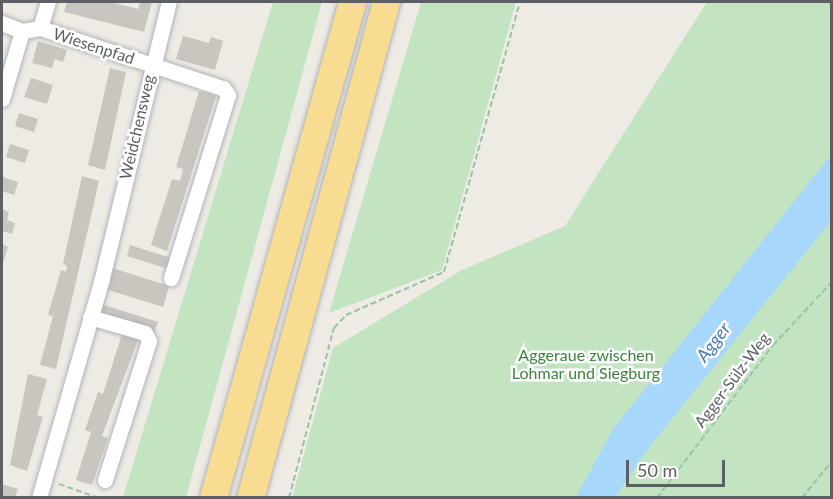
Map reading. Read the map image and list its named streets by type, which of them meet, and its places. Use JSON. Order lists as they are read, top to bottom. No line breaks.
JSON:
{"streets":{"street":["Wiesenpfad","Weidchensweg"],"path":["Agger-Sülz-Weg"]},"crossings":[["Wiesenpfad","Weidchensweg"]],"water":["Agger"],"parks":["Aggeraue zwischen Lohmar und Siegburg"],"scale_bar":"50 m"}
